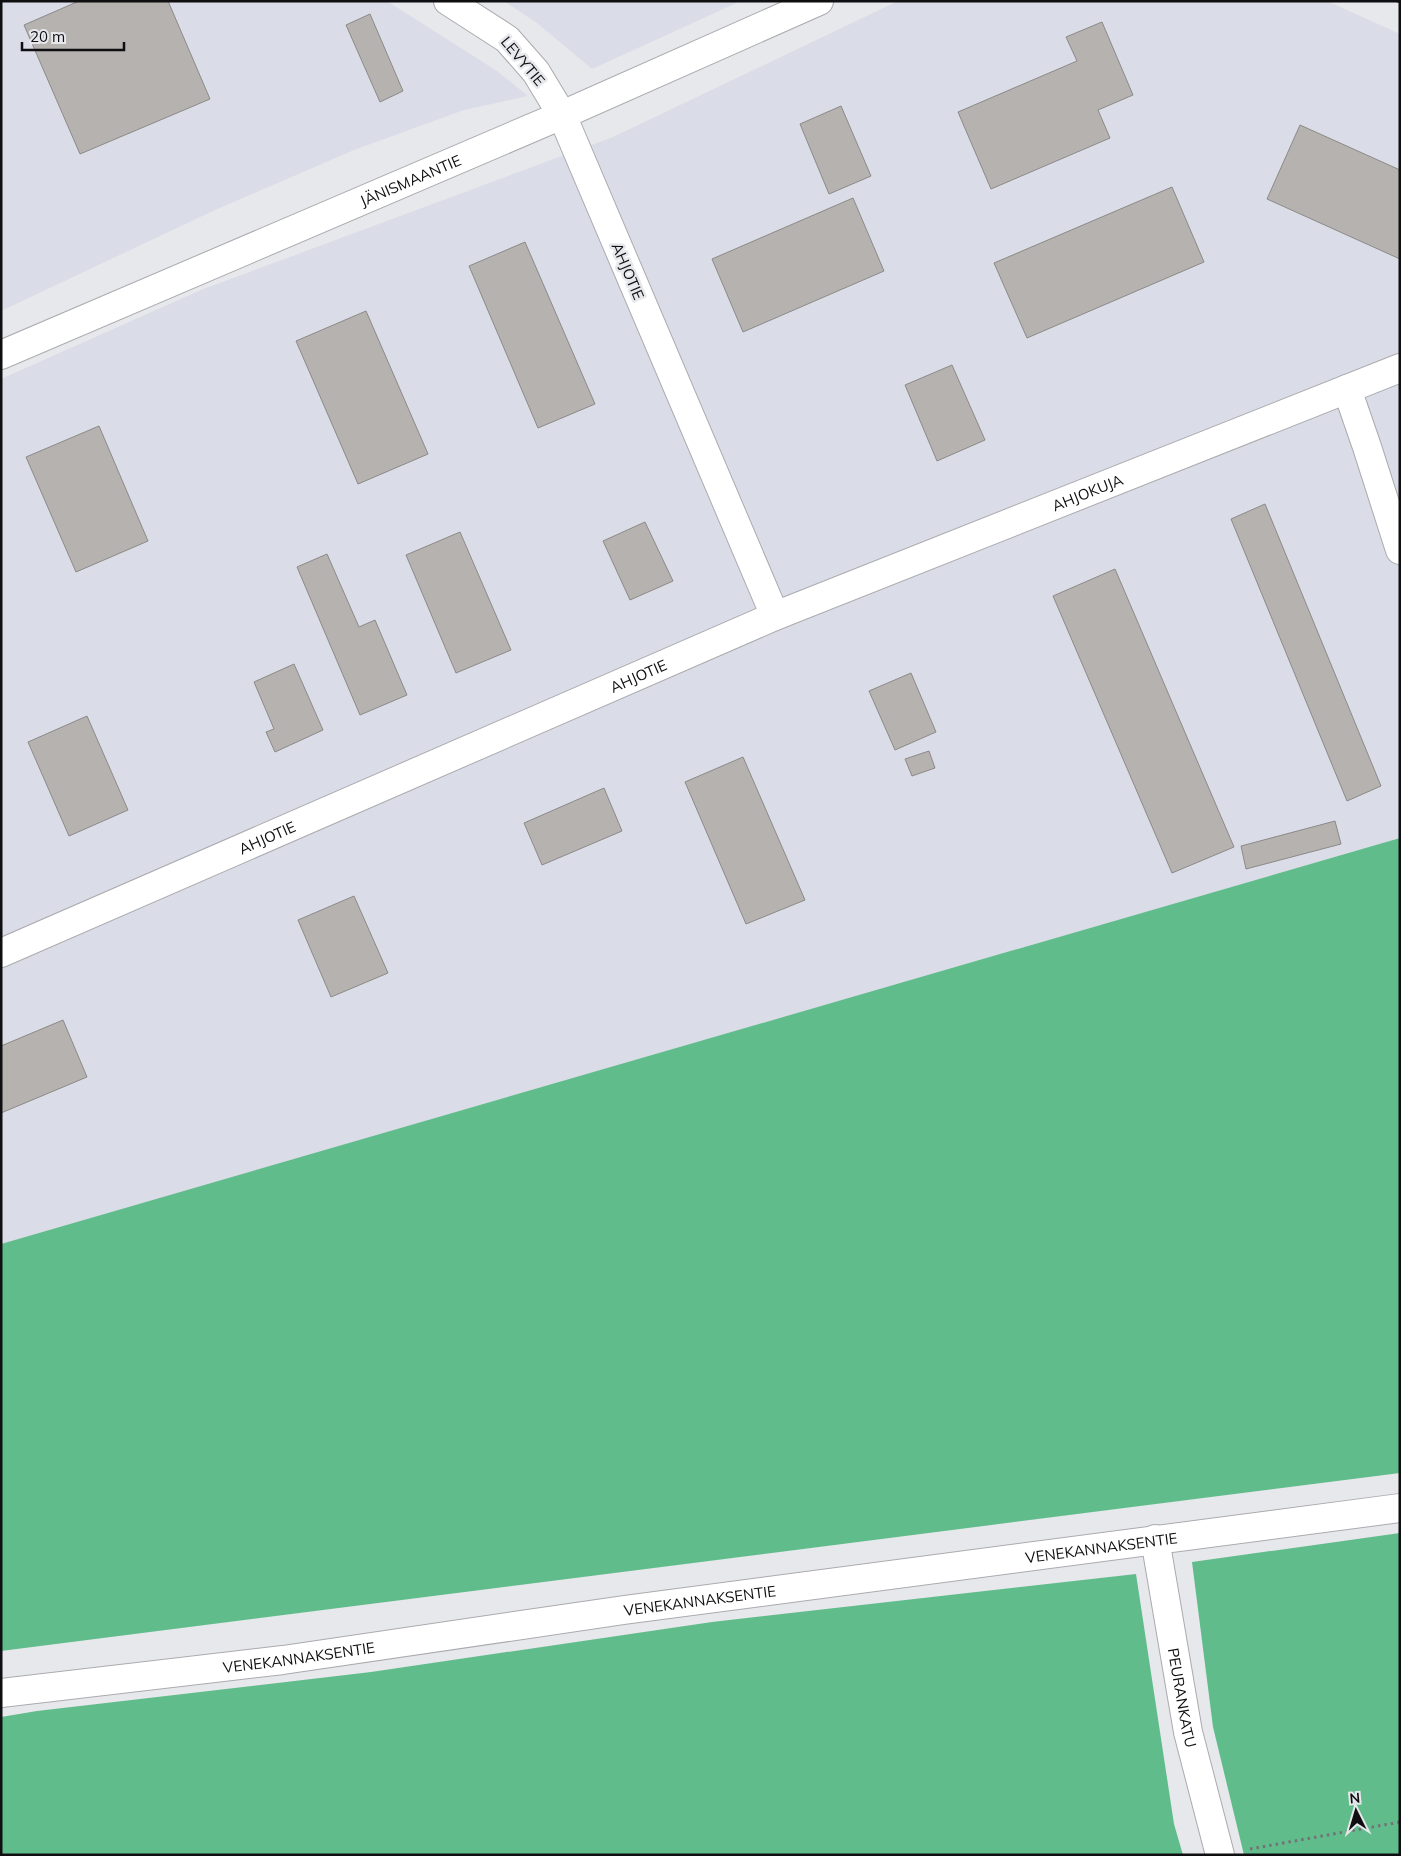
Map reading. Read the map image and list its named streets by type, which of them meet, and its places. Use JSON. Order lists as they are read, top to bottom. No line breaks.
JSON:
{"streets":{"street":["LEVYTIE","JÄNISMAANTIE","AHJOTIE","AHJOKUJA","VENEKANNAKSENTIE","PEURANKATU"]},"crossings":[["LEVYTIE","JÄNISMAANTIE"],["LEVYTIE","AHJOTIE"],["JÄNISMAANTIE","AHJOTIE"],["AHJOTIE","AHJOKUJA"],["VENEKANNAKSENTIE","PEURANKATU"]],"scale_bar":"20 m","north":"top"}
